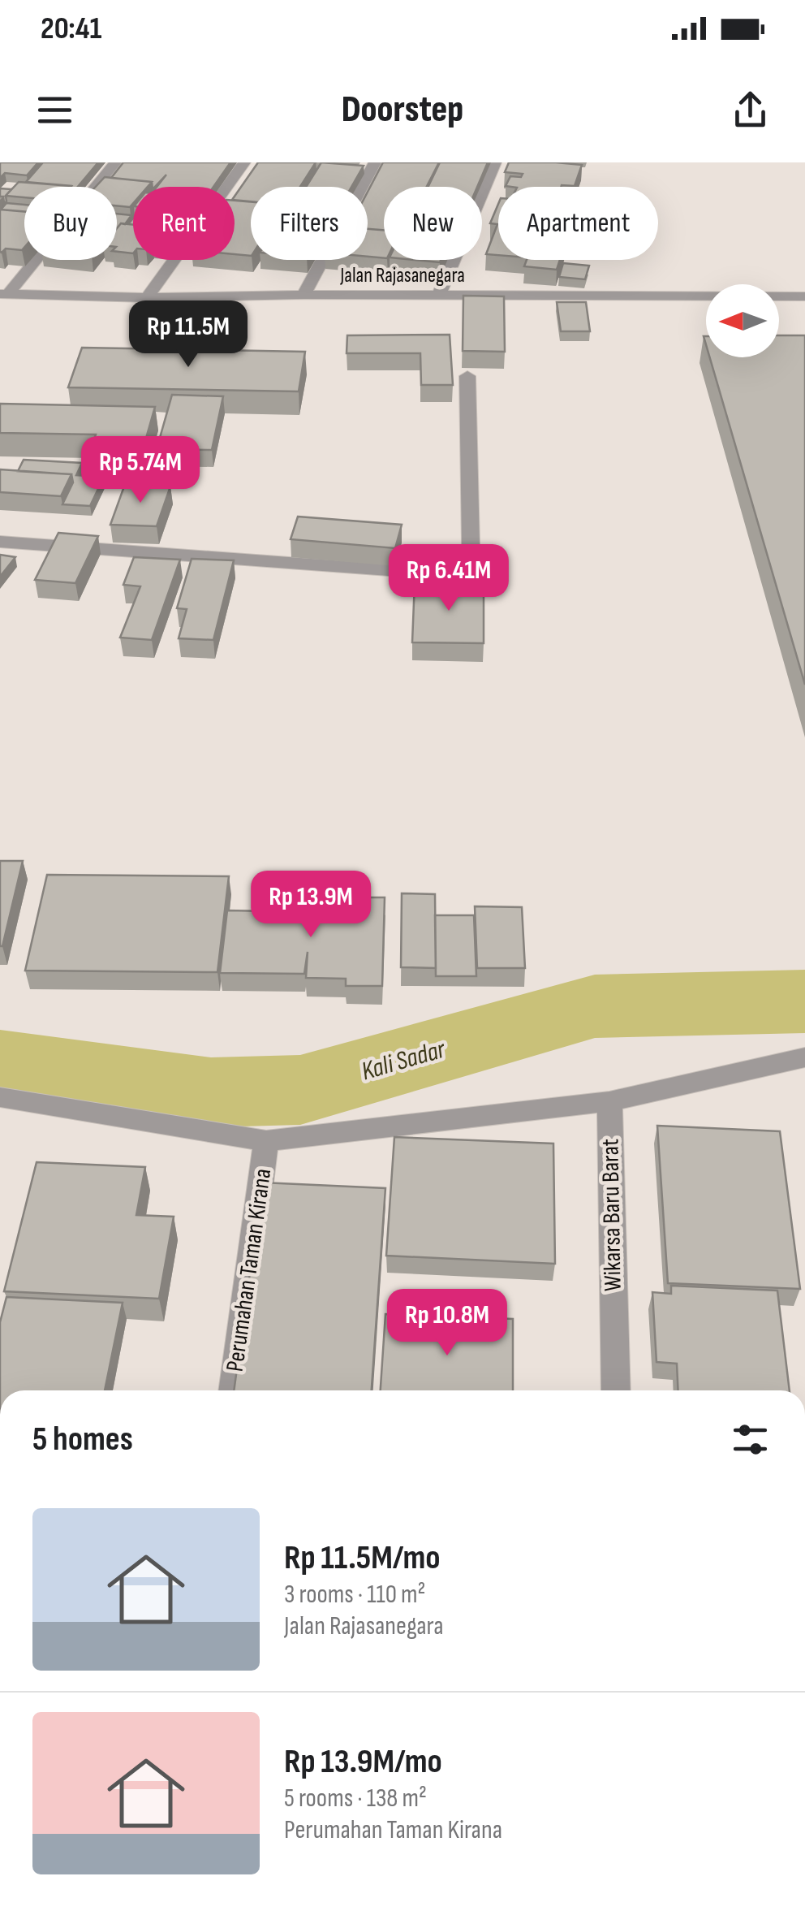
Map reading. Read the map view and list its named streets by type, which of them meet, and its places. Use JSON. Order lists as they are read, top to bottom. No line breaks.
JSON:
{"streets":{"street":["Jalan Rajasanegara","Wikarsa Baru Barat","Perumahan Taman Kirana"]},"water":["Kali Sadar"],"north":"left","page":{"status":"20:41","header":"Doorstep","chip":["Buy","Rent","Filters","New","Apartment"],"price":["Rp 11.5M","Rp 5.74M","Rp 6.41M","Rp 13.9M","Rp 10.8M"],"heading":"5 homes","list":[{"name":"Rp 11.5M/mo","note":"3 rooms · 110 m² · Jalan Rajasanegara"},{"name":"Rp 13.9M/mo","note":"5 rooms · 138 m² · Perumahan Taman Kirana"}]}}
